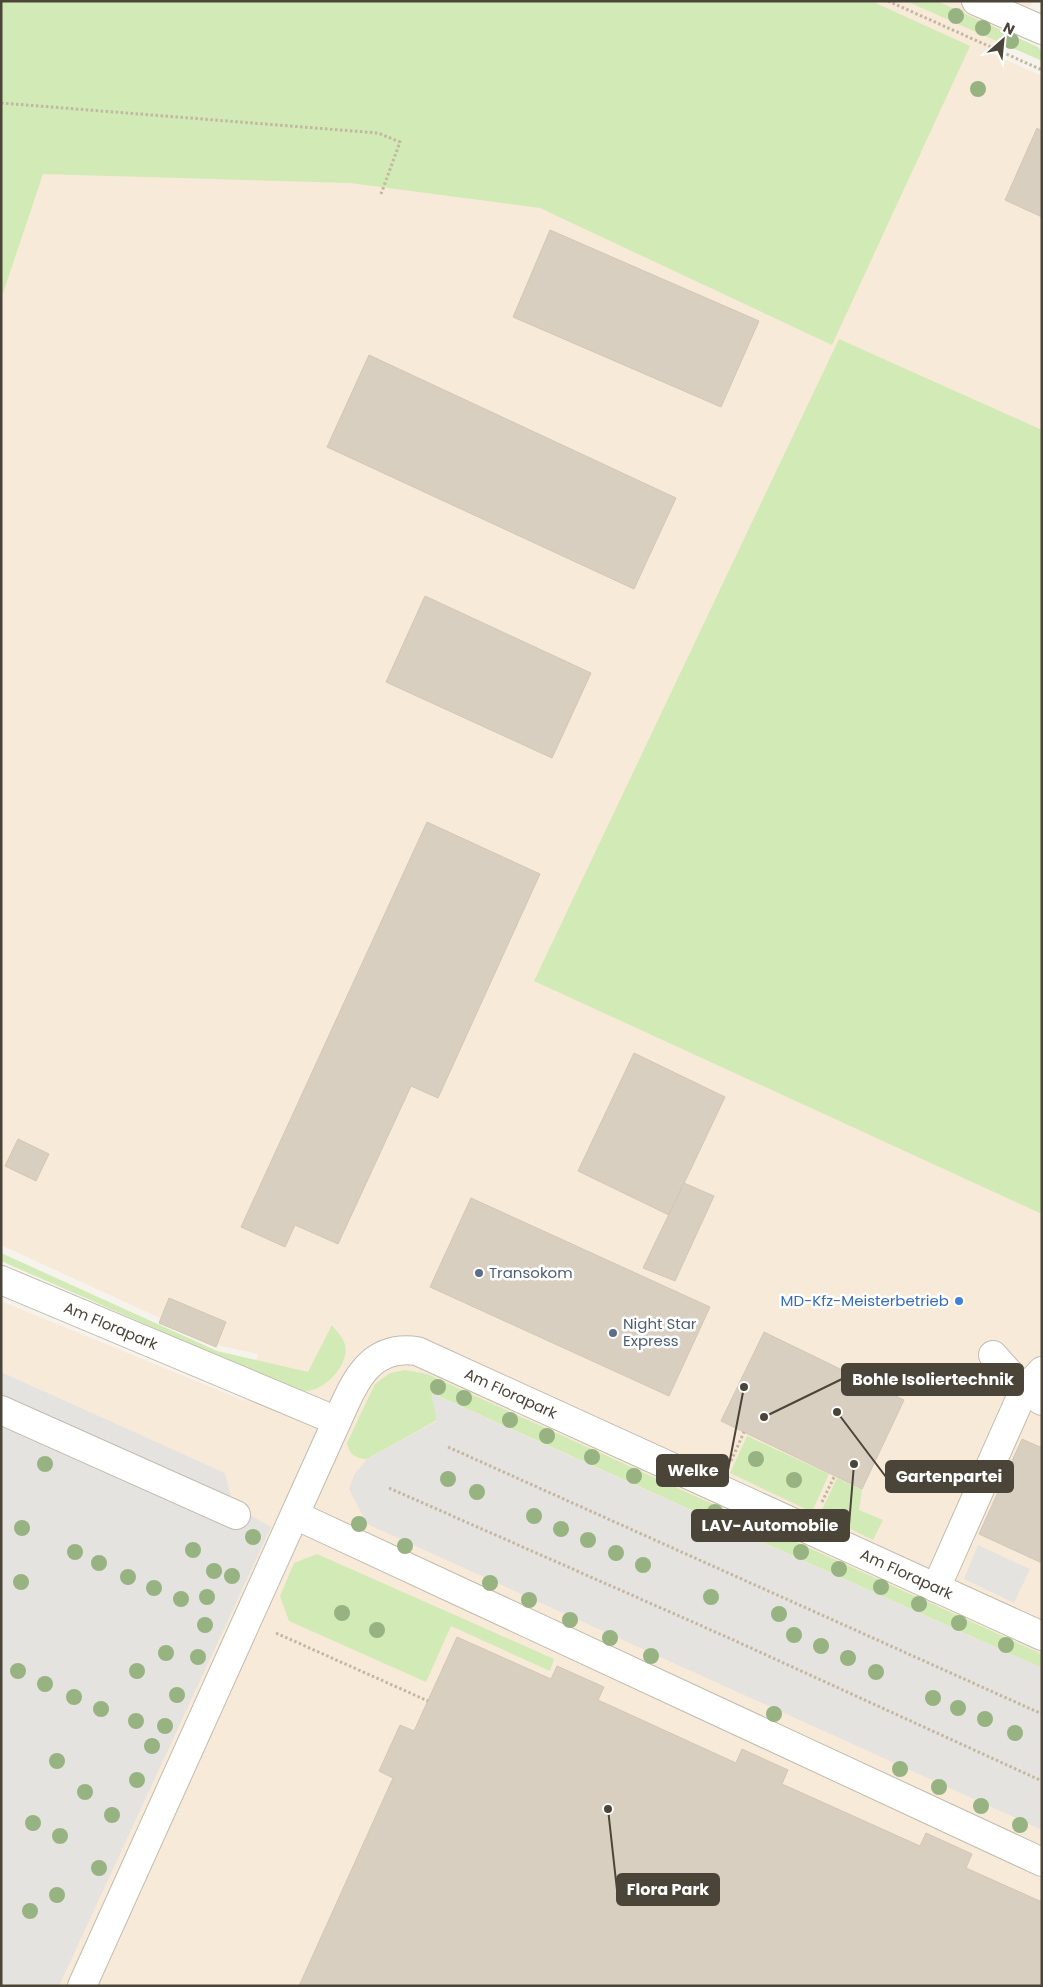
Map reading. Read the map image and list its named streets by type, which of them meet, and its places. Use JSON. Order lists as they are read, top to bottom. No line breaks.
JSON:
{"streets":{"street":["Am Florapark"]},"places":["Transokom","MD-Kfz-Meisterbetrieb","Night Star Express","Welke","Gartenpartei","Bohle Isoliertechnik","LAV-Automobile","Flora Park"],"north":"top right"}
